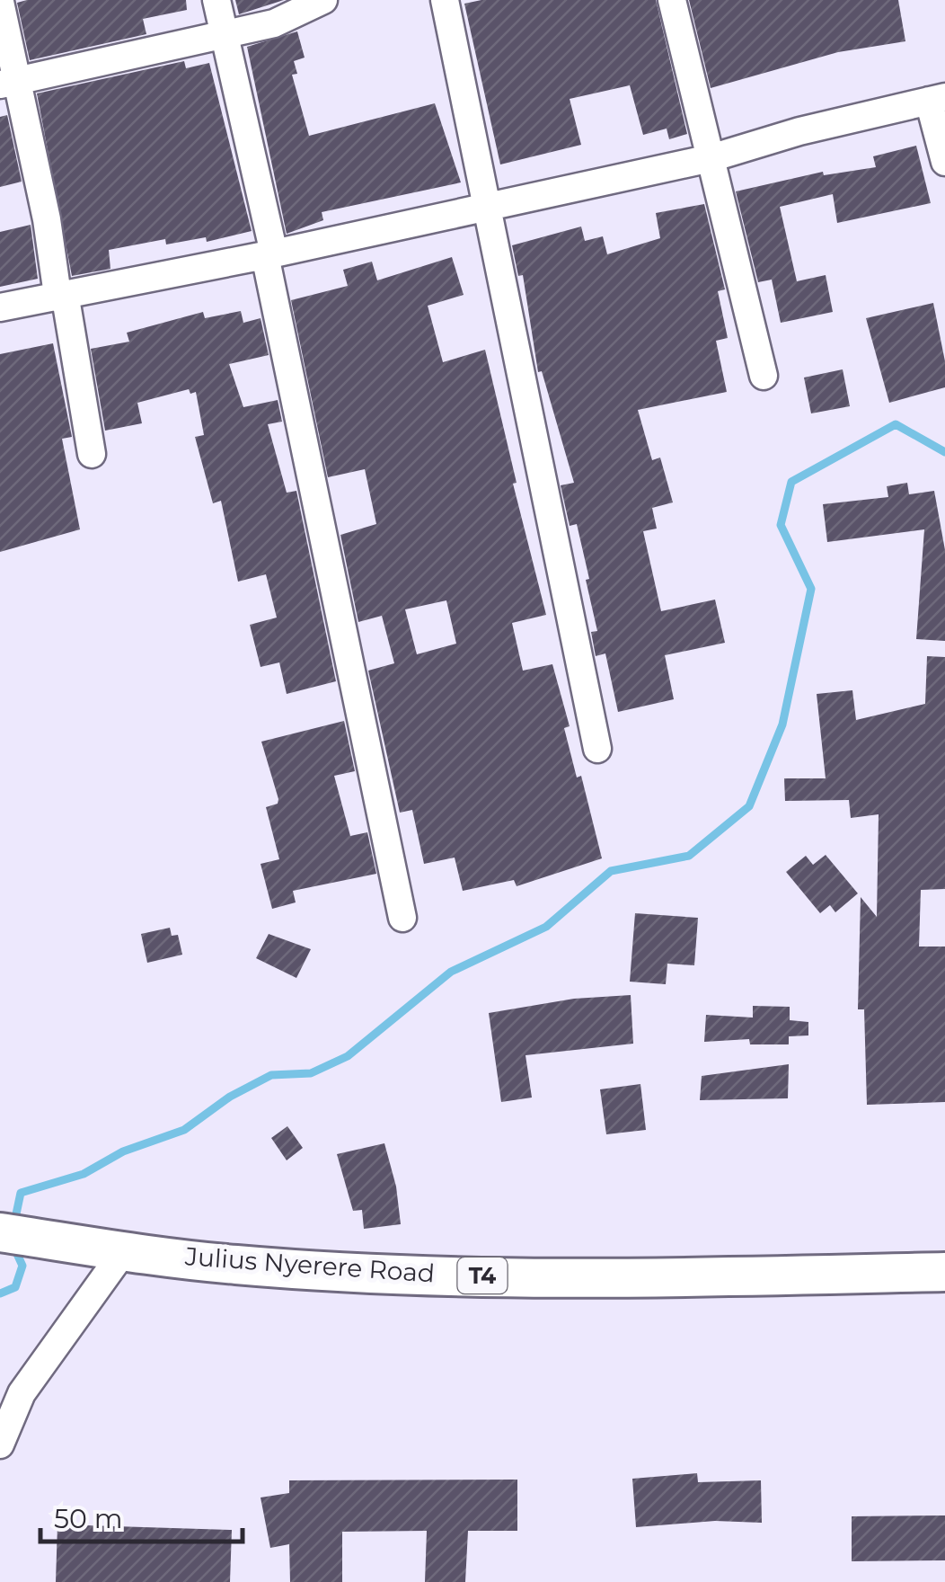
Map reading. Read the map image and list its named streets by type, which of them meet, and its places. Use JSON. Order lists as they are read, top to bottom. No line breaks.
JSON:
{"streets":{"highway":["Julius Nyerere Road","T4"]},"scale_bar":"50 m"}
